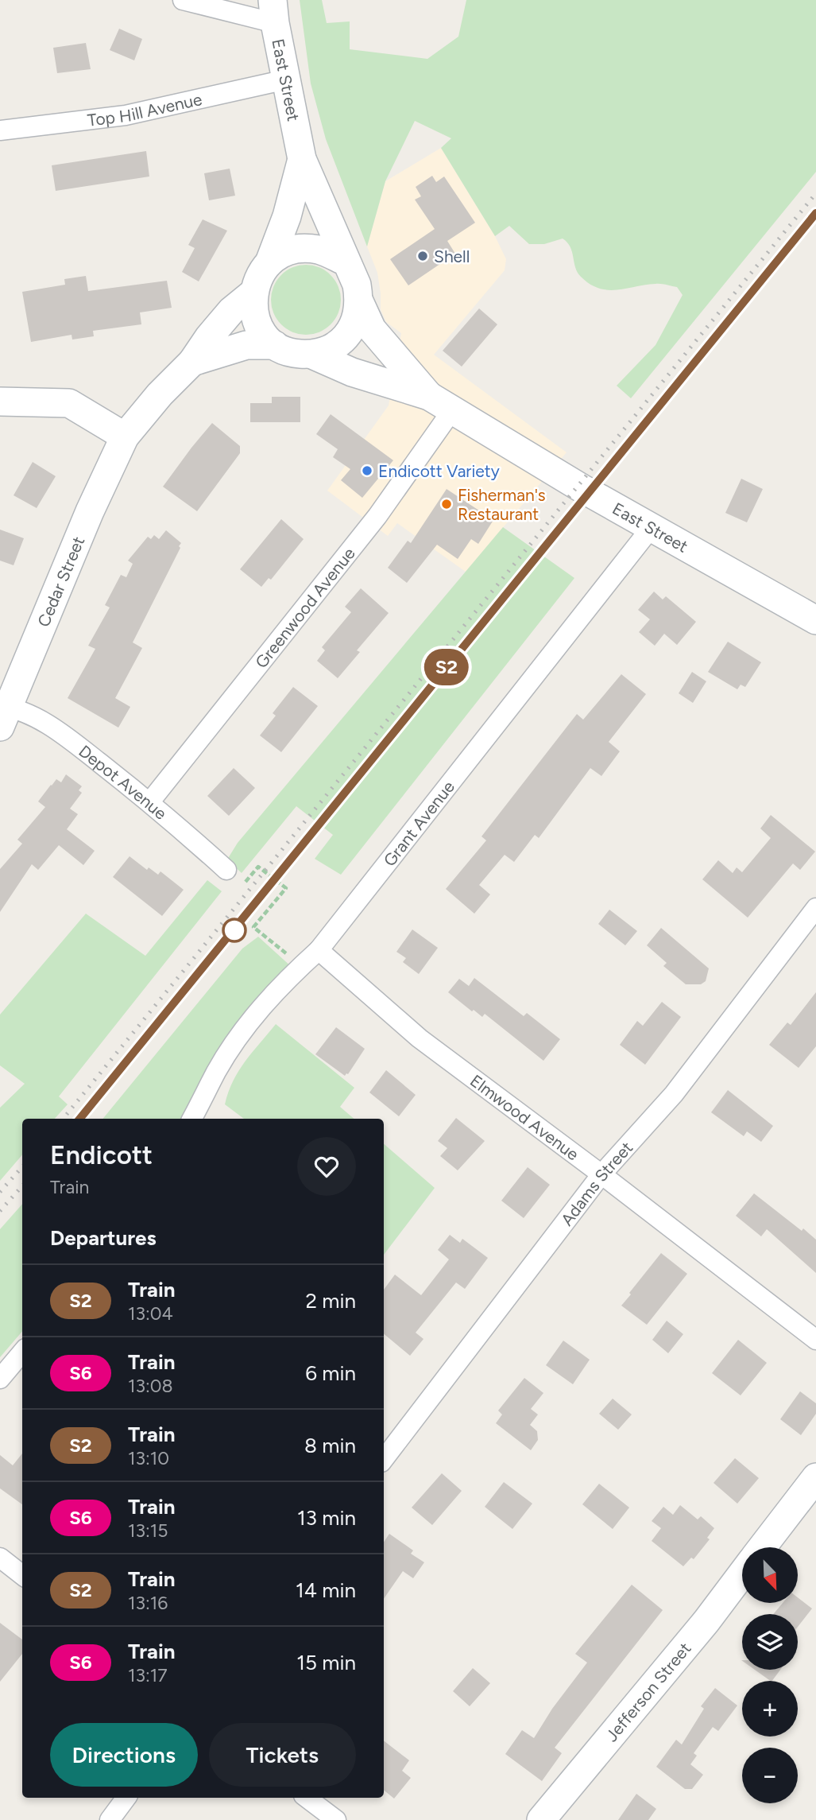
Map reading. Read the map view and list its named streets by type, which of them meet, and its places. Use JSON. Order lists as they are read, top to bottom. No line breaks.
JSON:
{"streets":{"main road":["East Street","Cedar Street","Jefferson Street"],"street":["Top Hill Avenue","Greenwood Avenue","Depot Avenue","Grant Avenue","Elmwood Avenue","Adams Street"]},"crossings":[["East Street","Top Hill Avenue"],["East Street","Greenwood Avenue"],["East Street","Grant Avenue"],["Cedar Street","Depot Avenue"],["Greenwood Avenue","Depot Avenue"],["Grant Avenue","Elmwood Avenue"],["Elmwood Avenue","Adams Street"]],"places":["Shell","Endicott Variety","Fisherman's Restaurant"],"north":"bottom right","page":{"on_map":"S2","heading":[["Endicott","Train"],"Departures"],"list":[{"mark":"S2","name":"Train","note":"13:04","value":"2 min"},{"mark":"S6","name":"Train","note":"13:08","value":"6 min"},{"mark":"S2","name":"Train","note":"13:10","value":"8 min"},{"mark":"S6","name":"Train","note":"13:15","value":"13 min"},{"mark":"S2","name":"Train","note":"13:16","value":"14 min"},{"mark":"S6","name":"Train","note":"13:17","value":"15 min"}],"map_buttons":["+","−"],"buttons":["Directions","Tickets"]}}
